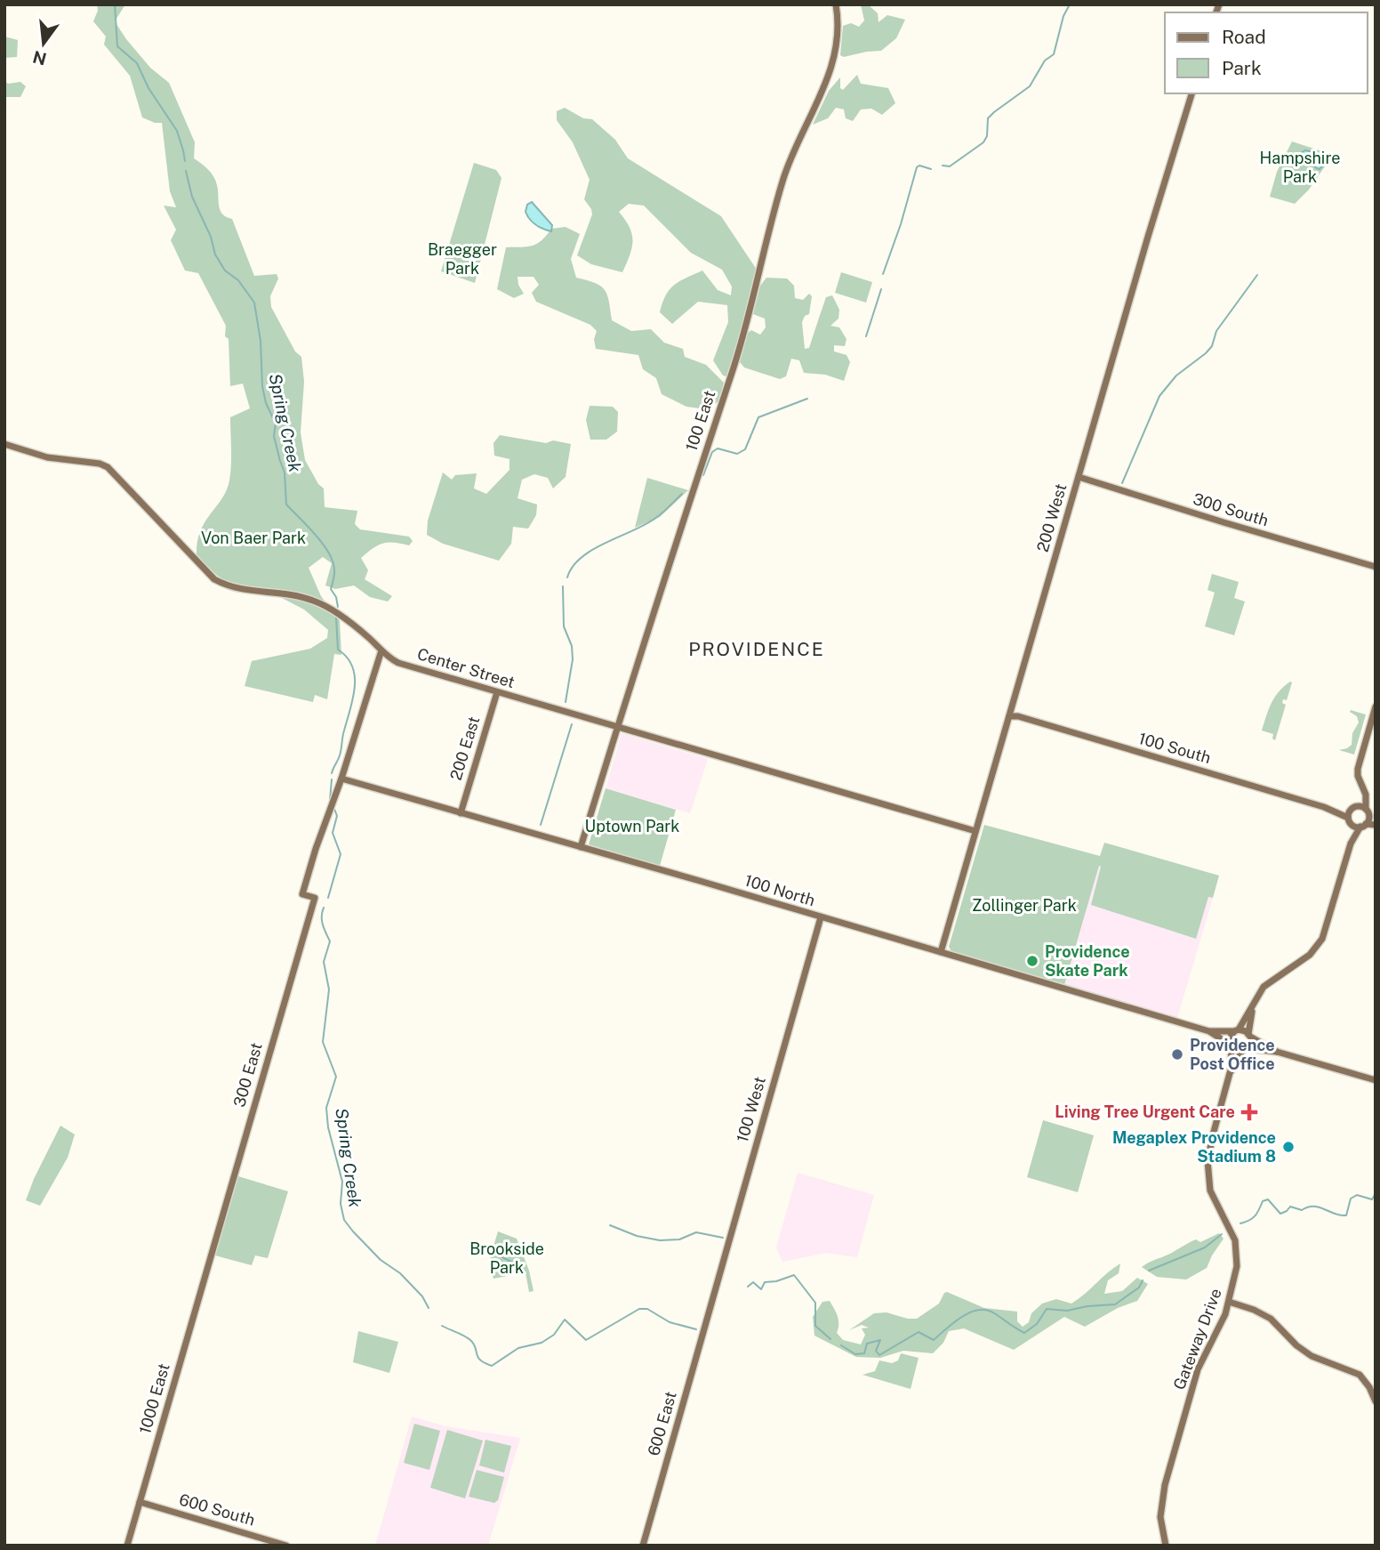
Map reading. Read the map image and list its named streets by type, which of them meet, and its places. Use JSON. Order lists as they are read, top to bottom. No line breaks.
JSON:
{"streets":{"street":["100 East","300 South","200 West","Center Street","200 East","100 South","100 North","300 East","100 West","Gateway Drive","1000 East","600 East","600 South"]},"crossings":[["100 East","Center Street"],["100 East","100 North"],["300 South","200 West"],["200 West","Center Street"],["200 West","100 South"],["200 West","100 North"],["Center Street","200 East"],["200 East","100 North"],["100 North","300 East"],["100 North","100 West"],["100 North","Gateway Drive"],["300 East","1000 East"],["100 West","600 East"],["1000 East","600 South"]],"districts":["PROVIDENCE"],"water":["Spring Creek"],"parks":["Hampshire Park","Braegger Park","Von Baer Park","Uptown Park","Zollinger Park","Brookside Park"],"places":{"other":["Providence Skate Park","Providence Post Office","Megaplex Providence Stadium 8"],"health":["Living Tree Urgent Care"]},"legend":["Road","Park"],"north":"bottom"}
